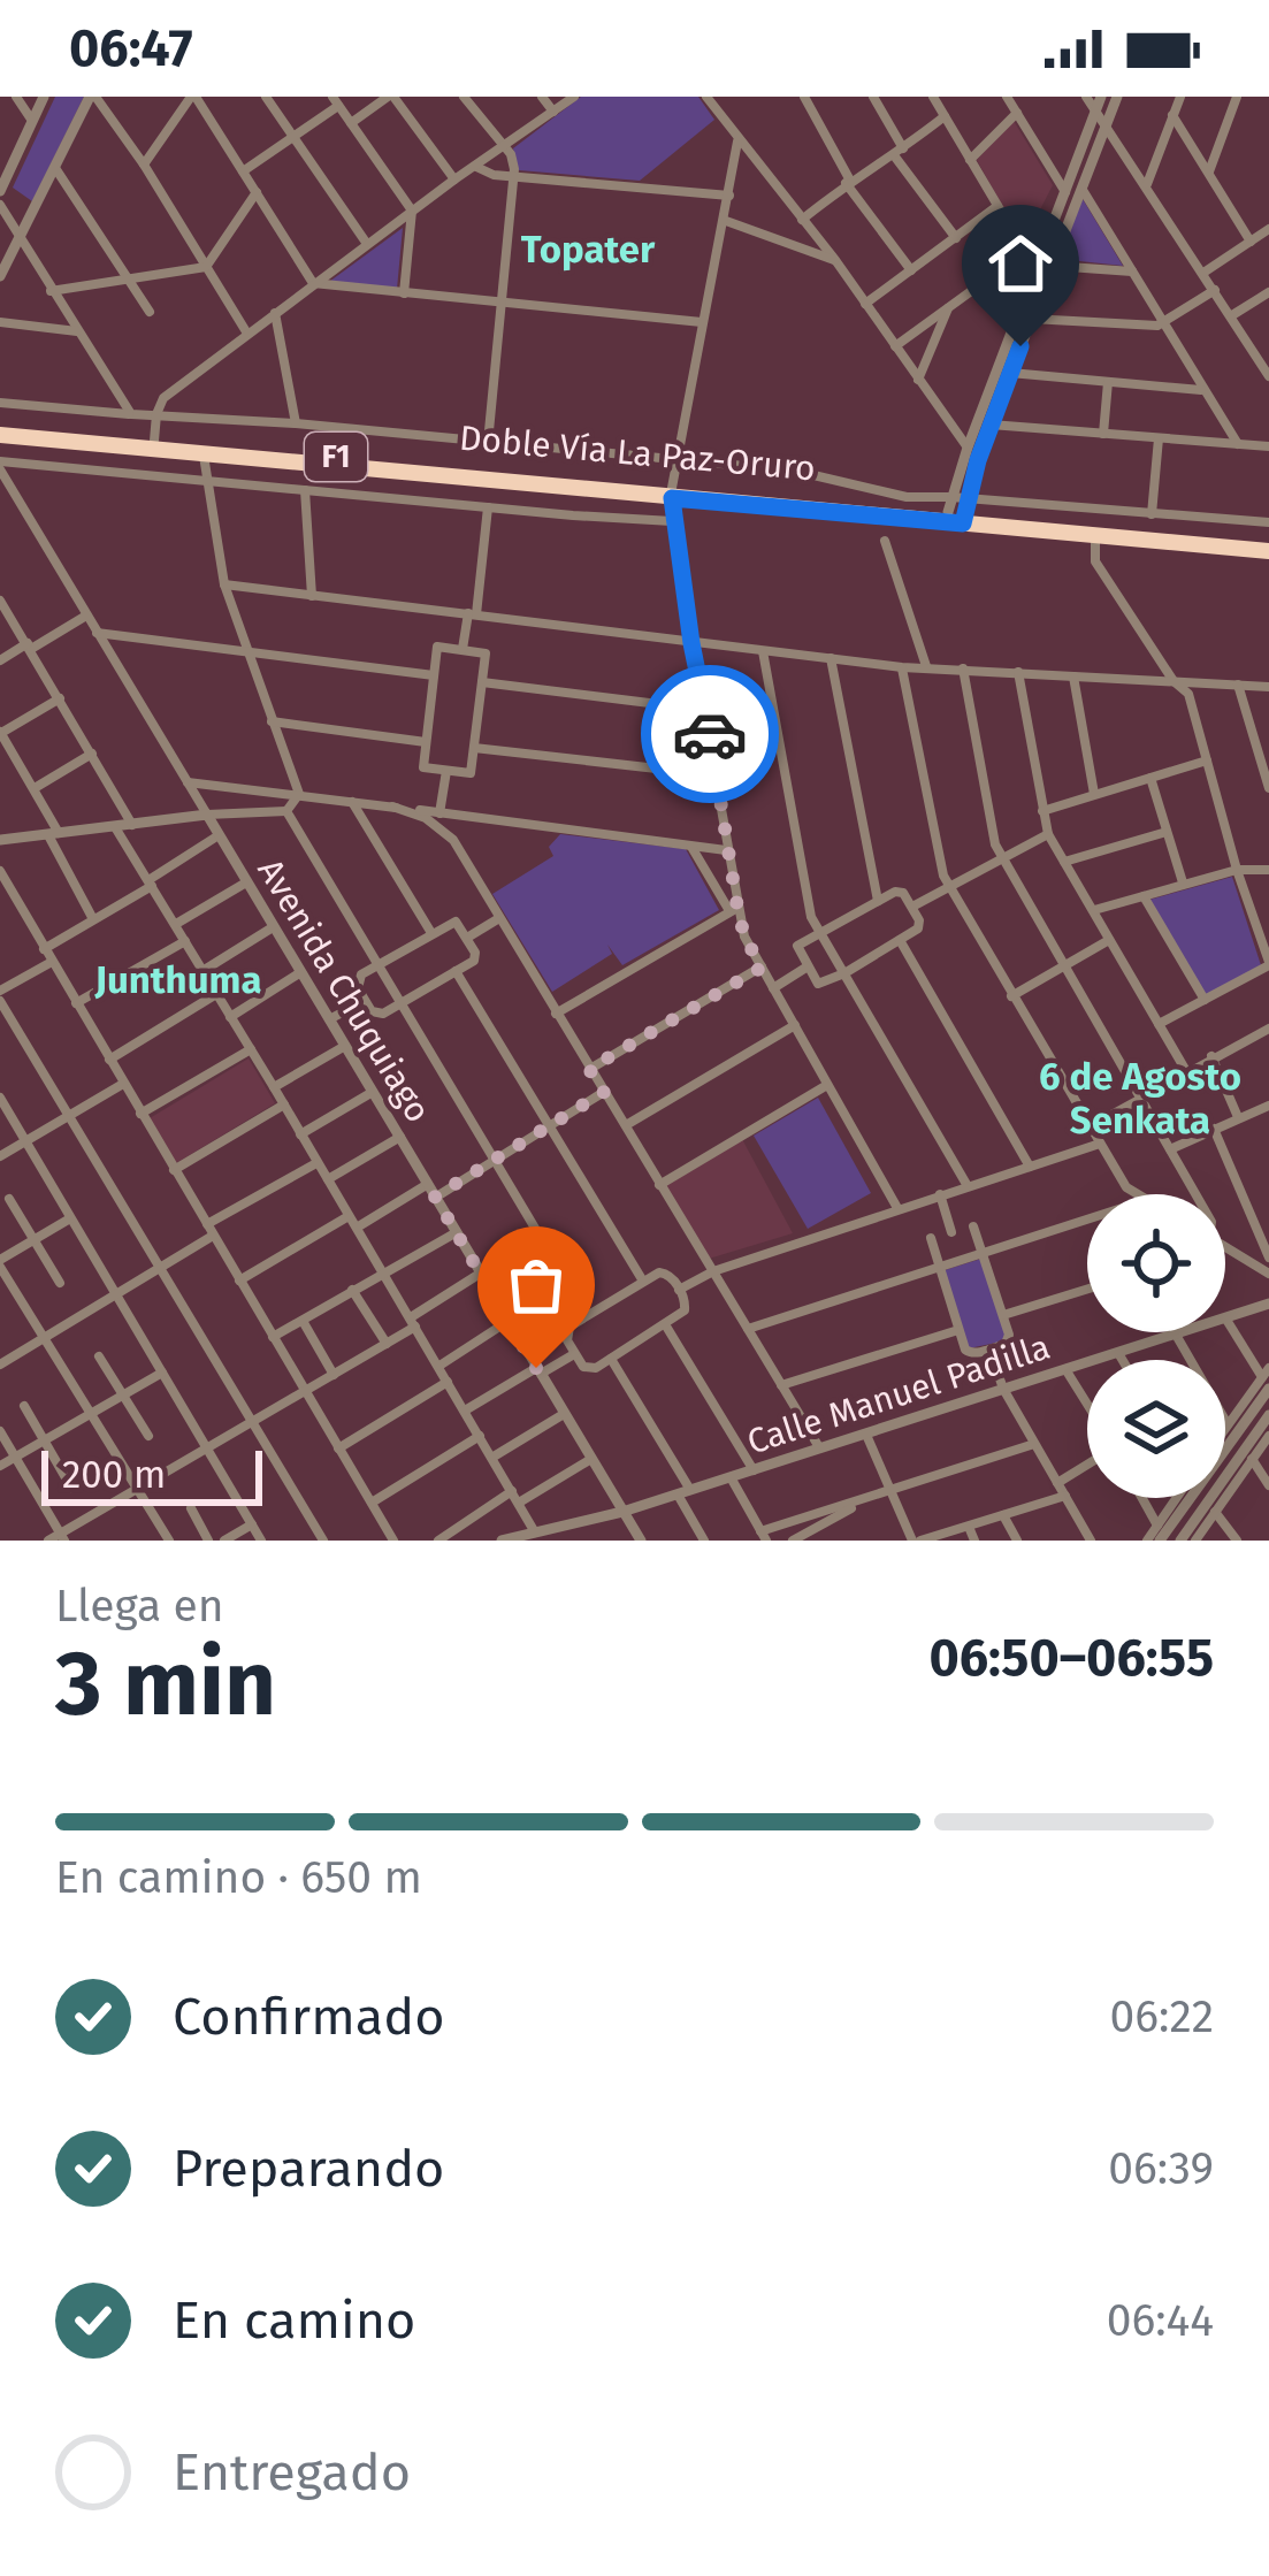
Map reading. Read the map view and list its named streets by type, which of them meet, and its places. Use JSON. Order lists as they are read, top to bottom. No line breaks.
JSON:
{"streets":{"highway":["Doble Vía La Paz-Oruro","F1"],"street":["Avenida Chuquiago","Calle Manuel Padilla"]},"crossings":[["Avenida Chuquiago","Calle Manuel Padilla"]],"districts":["Topater","Junthuma","6 de Agosto Senkata"],"scale_bar":"200 m","page":{"status":"06:47","scale":"200 m","heading":["3 min","Llega en","06:50–06:55"],"bar":"En camino · 650 m","list":[["Confirmado","06:22"],["Preparando","06:39"],["En camino","06:44"],"Entregado"]}}
